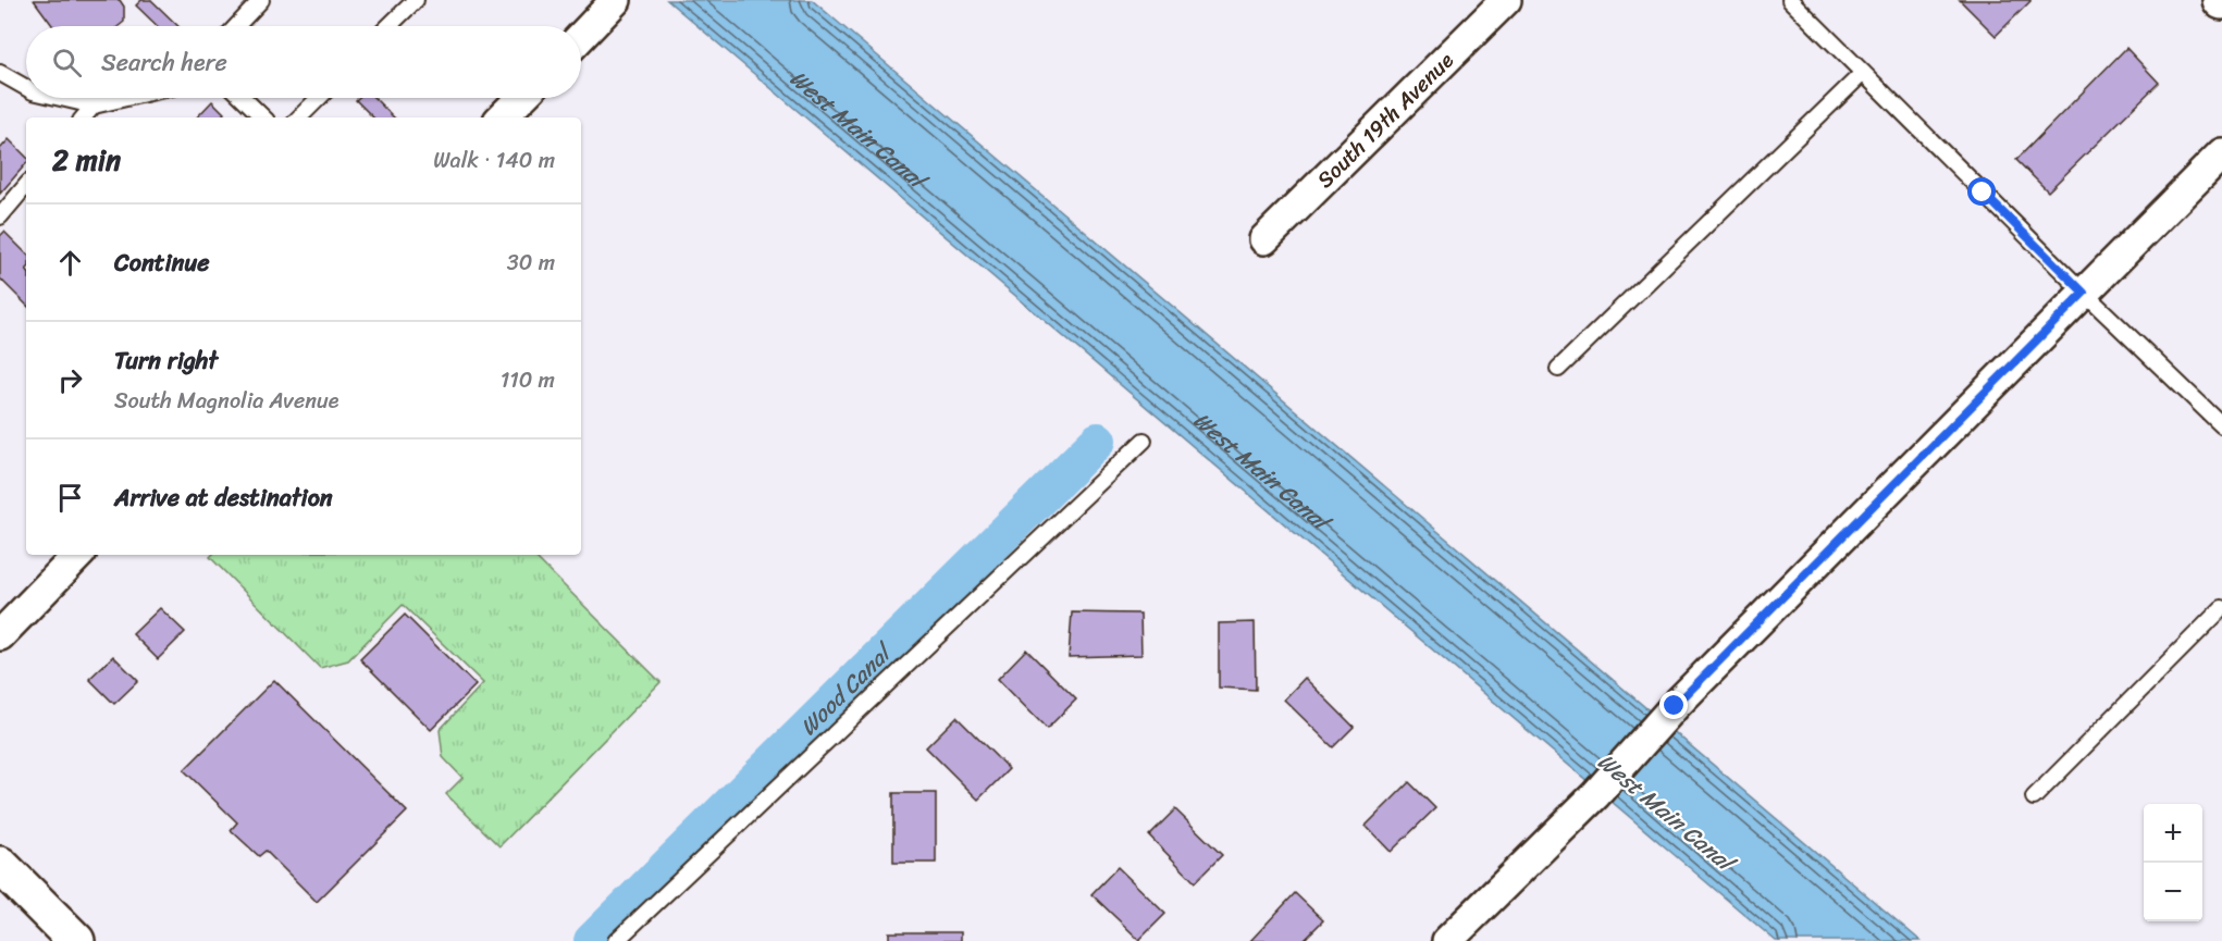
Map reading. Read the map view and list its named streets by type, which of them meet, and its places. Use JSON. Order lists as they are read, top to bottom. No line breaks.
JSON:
{"streets":{"street":["South 19th Avenue"]},"water":["West Main Canal","Wood Canal"],"page":{"search":"Search here","heading":["2 min","Walk · 140 m"],"list":[["Continue","30 m"],["Turn right","South Magnolia Avenue","110 m"],"Arrive at destination"],"map_buttons":["+","−"]}}
